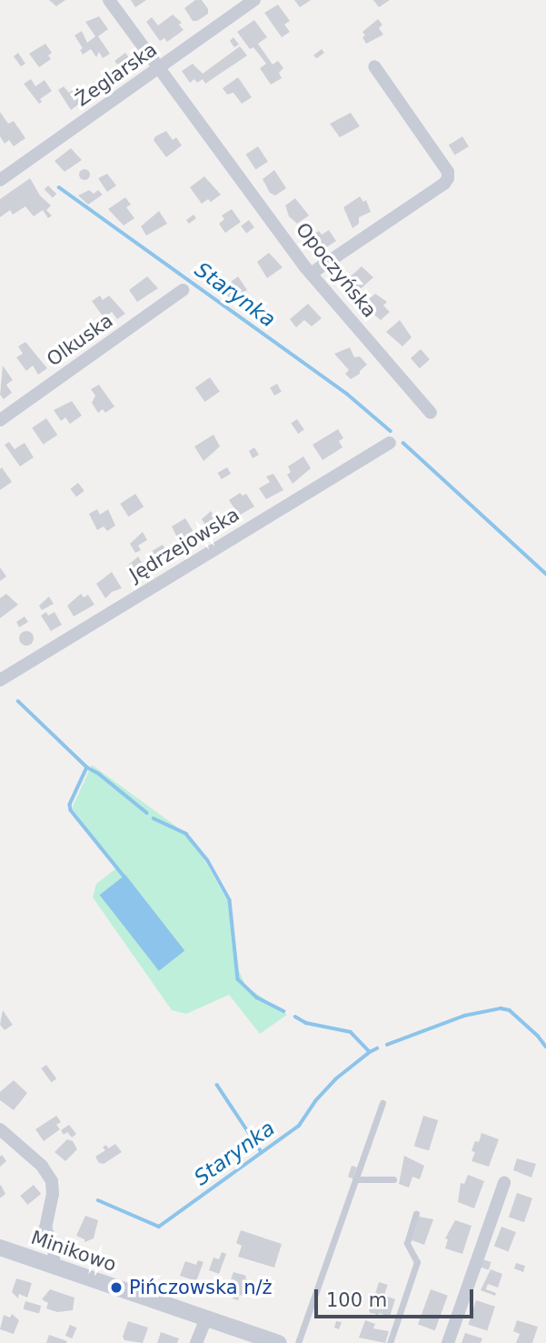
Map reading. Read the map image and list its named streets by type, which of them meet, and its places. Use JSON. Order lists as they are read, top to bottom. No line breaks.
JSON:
{"streets":{"street":["Żeglarska","Opoczyńska","Olkuska","Jędrzejowska","Minikowo"]},"crossings":[["Żeglarska","Opoczyńska"]],"water":["Starynka"],"places":["Pińczowska n/ż"],"scale_bar":"100 m"}
